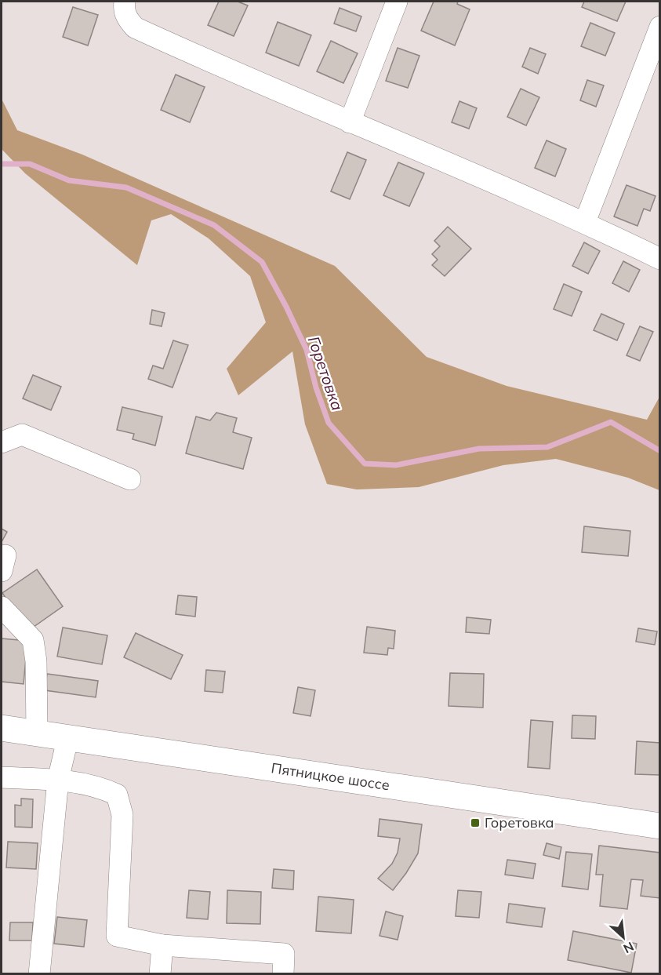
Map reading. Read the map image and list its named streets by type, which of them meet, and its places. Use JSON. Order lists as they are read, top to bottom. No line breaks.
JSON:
{"streets":{"main road":["Пятницкое шоссе"]},"water":["Горетовка"],"places":{"transit":["Горетовка"]},"north":"bottom right"}
